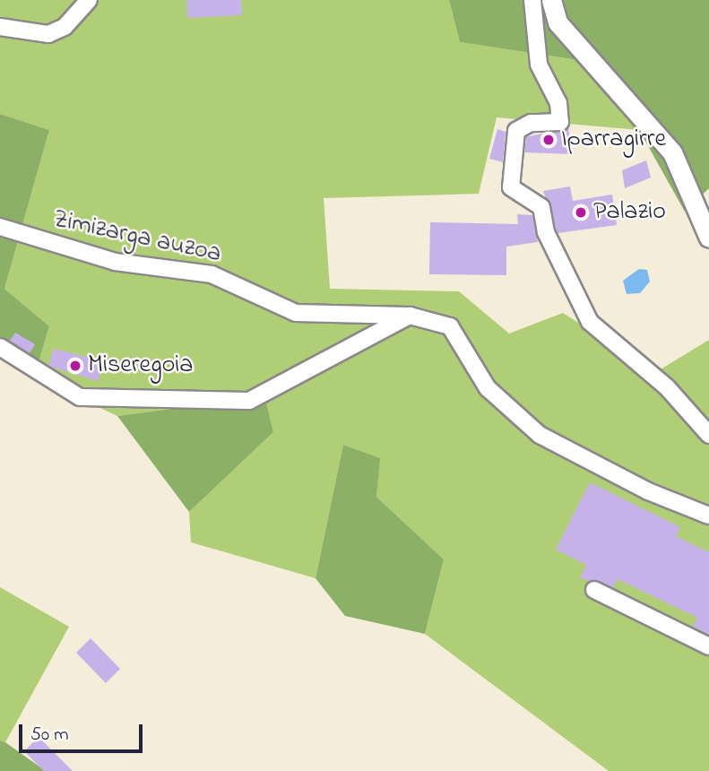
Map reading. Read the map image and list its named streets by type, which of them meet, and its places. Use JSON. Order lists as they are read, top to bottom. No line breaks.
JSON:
{"streets":{"street":["Zimizarga auzoa"]},"places":["Iparragirre","Palazio","Miseregoia"],"scale_bar":"50 m"}
